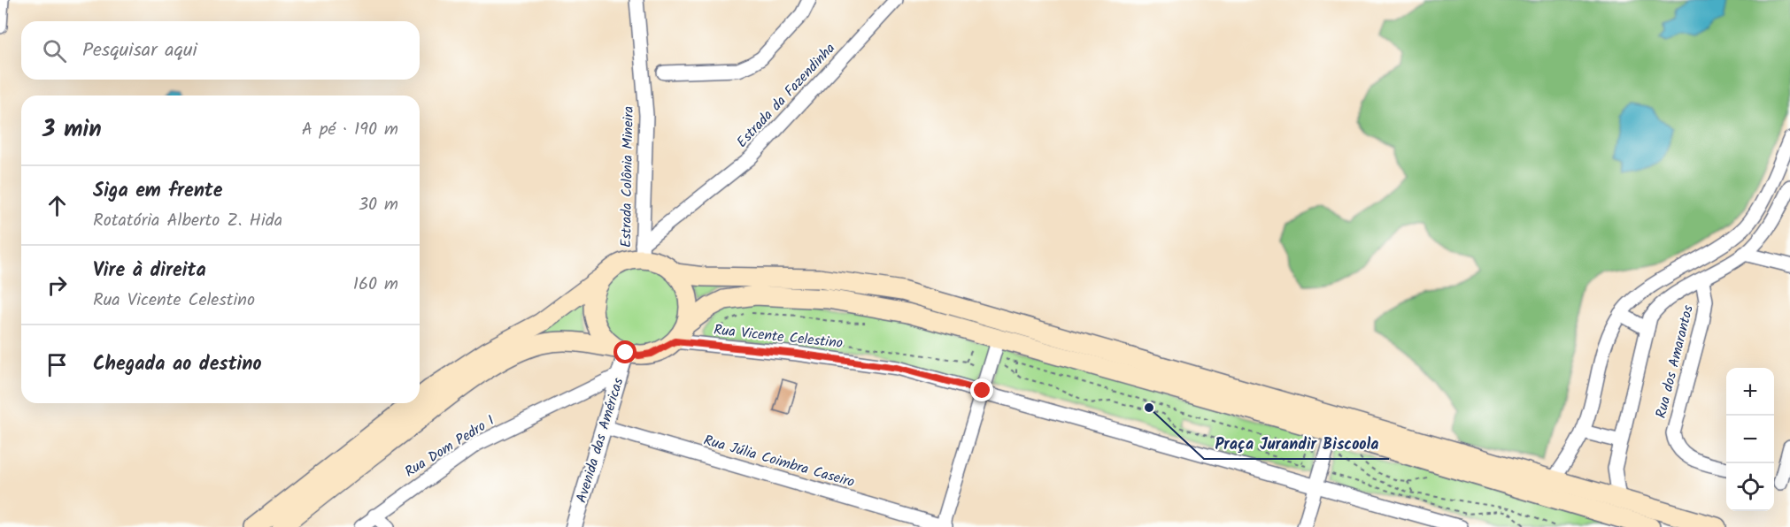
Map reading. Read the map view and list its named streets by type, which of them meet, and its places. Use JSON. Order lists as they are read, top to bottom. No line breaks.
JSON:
{"streets":{"street":["Estrada da Fazendinha","Estrada Colônia Mineira","Rua Vicente Celestino","Rua dos Amarantos","Avenida das Américas","Rua Dom Pedro I","Rua Júlia Coimbra Caseiro"]},"crossings":[["Estrada da Fazendinha","Estrada Colônia Mineira"],["Estrada da Fazendinha","Rua Vicente Celestino"],["Estrada da Fazendinha","Avenida das Américas"],["Estrada Colônia Mineira","Rua Vicente Celestino"],["Estrada Colônia Mineira","Avenida das Américas"],["Rua Vicente Celestino","Avenida das Américas"],["Avenida das Américas","Rua Dom Pedro I"],["Avenida das Américas","Rua Júlia Coimbra Caseiro"]],"places":["Praça Jurandir Biscoola"],"page":{"search":"Pesquisar aqui","heading":["3 min","A pé · 190 m"],"list":[["Siga em frente","Rotatória Alberto Z. Hida","30 m"],["Vire à direita","Rua Vicente Celestino","160 m"],"Chegada ao destino"],"map_buttons":["+","−"]}}
